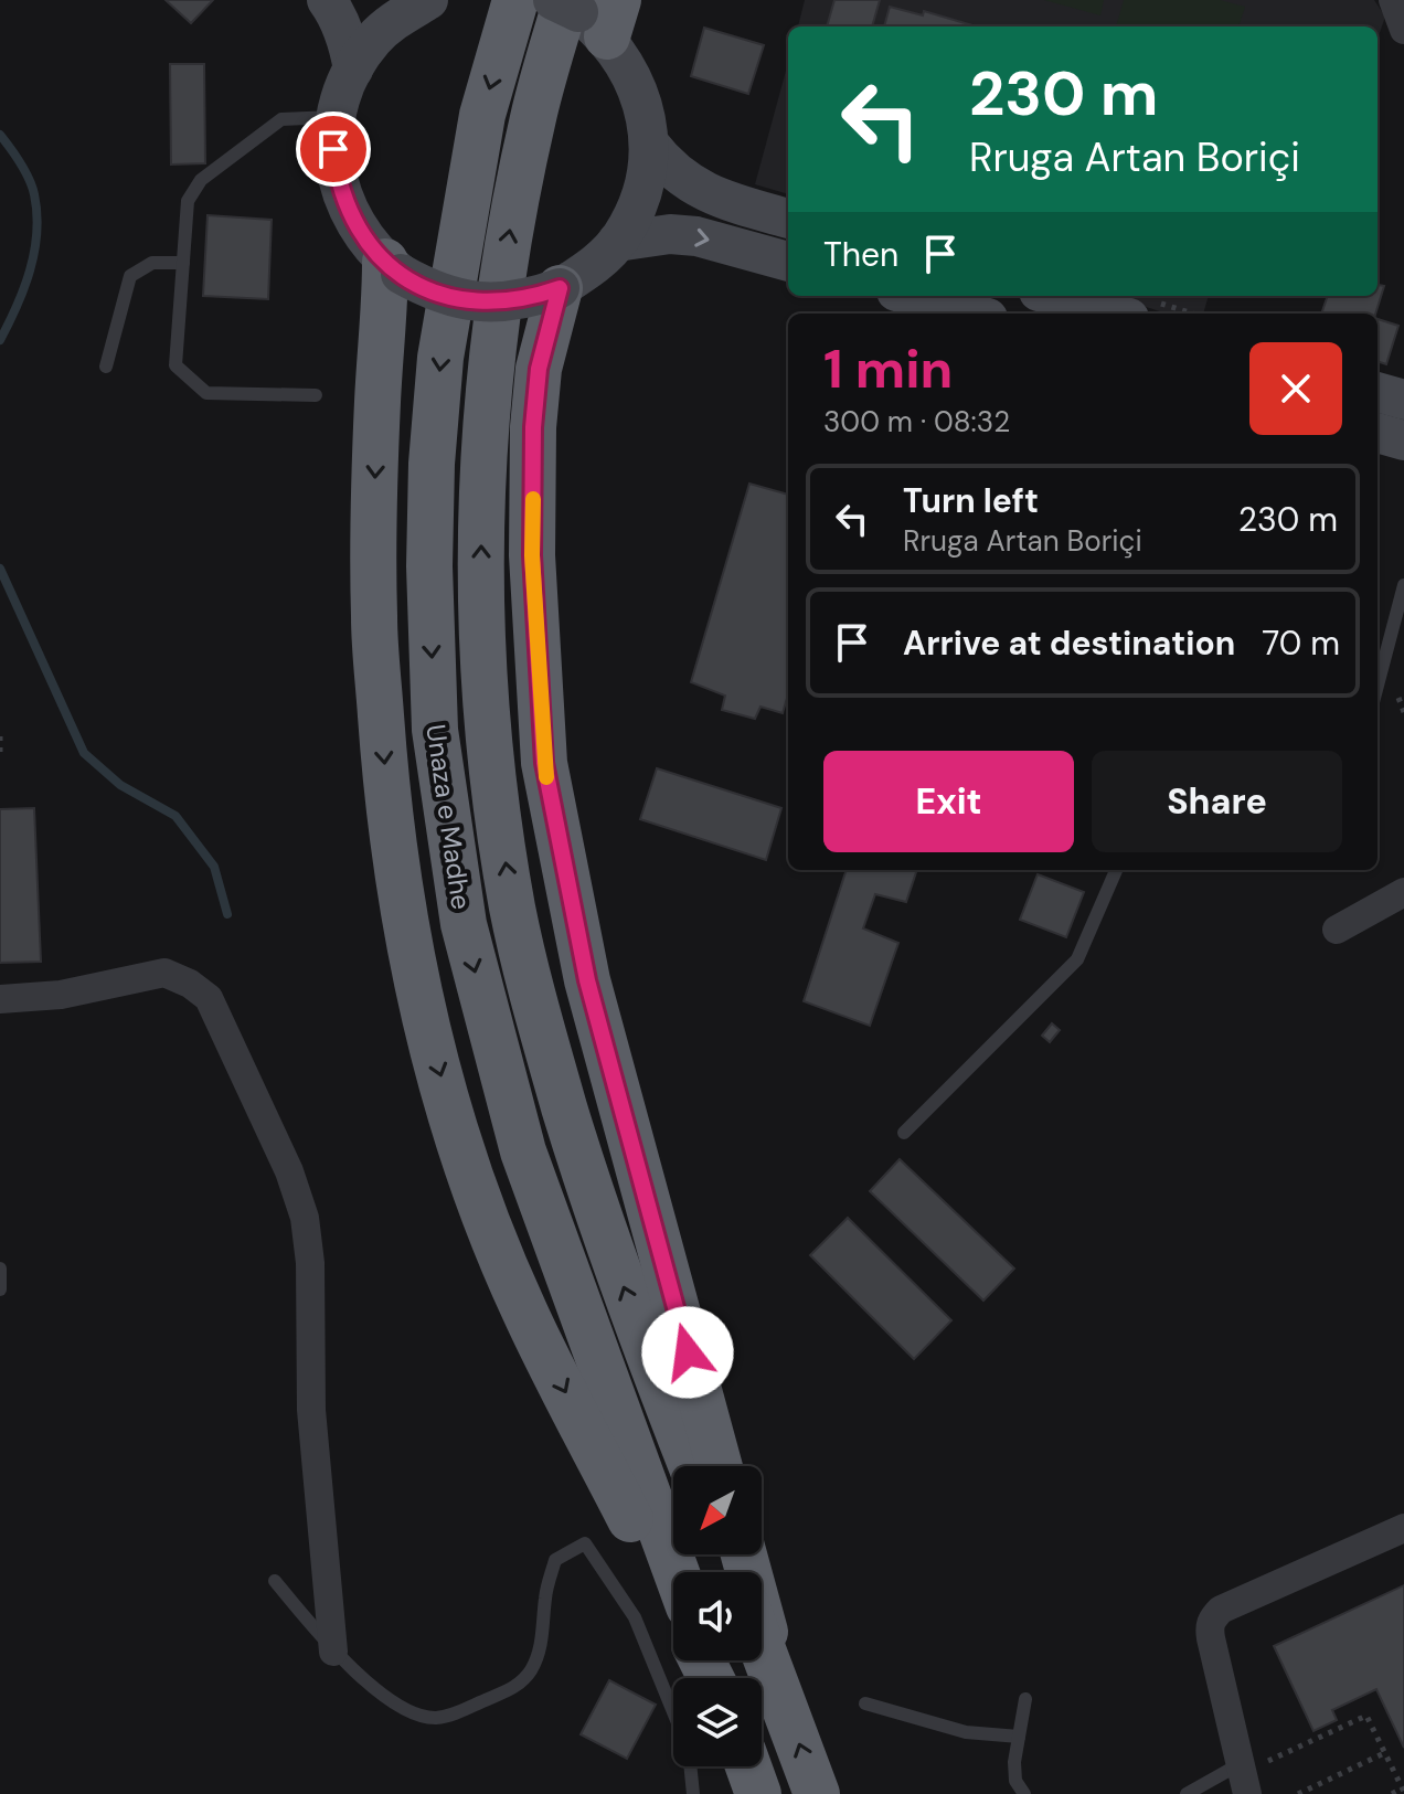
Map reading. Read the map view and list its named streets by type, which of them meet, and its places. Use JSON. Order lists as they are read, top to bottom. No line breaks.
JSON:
{"streets":{"highway":["Unaza e Madhe"]},"north":"bottom left","page":{"turn":["230 m","Rruga Artan Boriçi"],"then":"Then","heading":["1 min","300 m · 08:32"],"list":[{"name":"Turn left","note":"Rruga Artan Boriçi","value":"230 m"},{"name":"Arrive at destination","value":"70 m"}],"buttons":["Exit","Share"]}}
